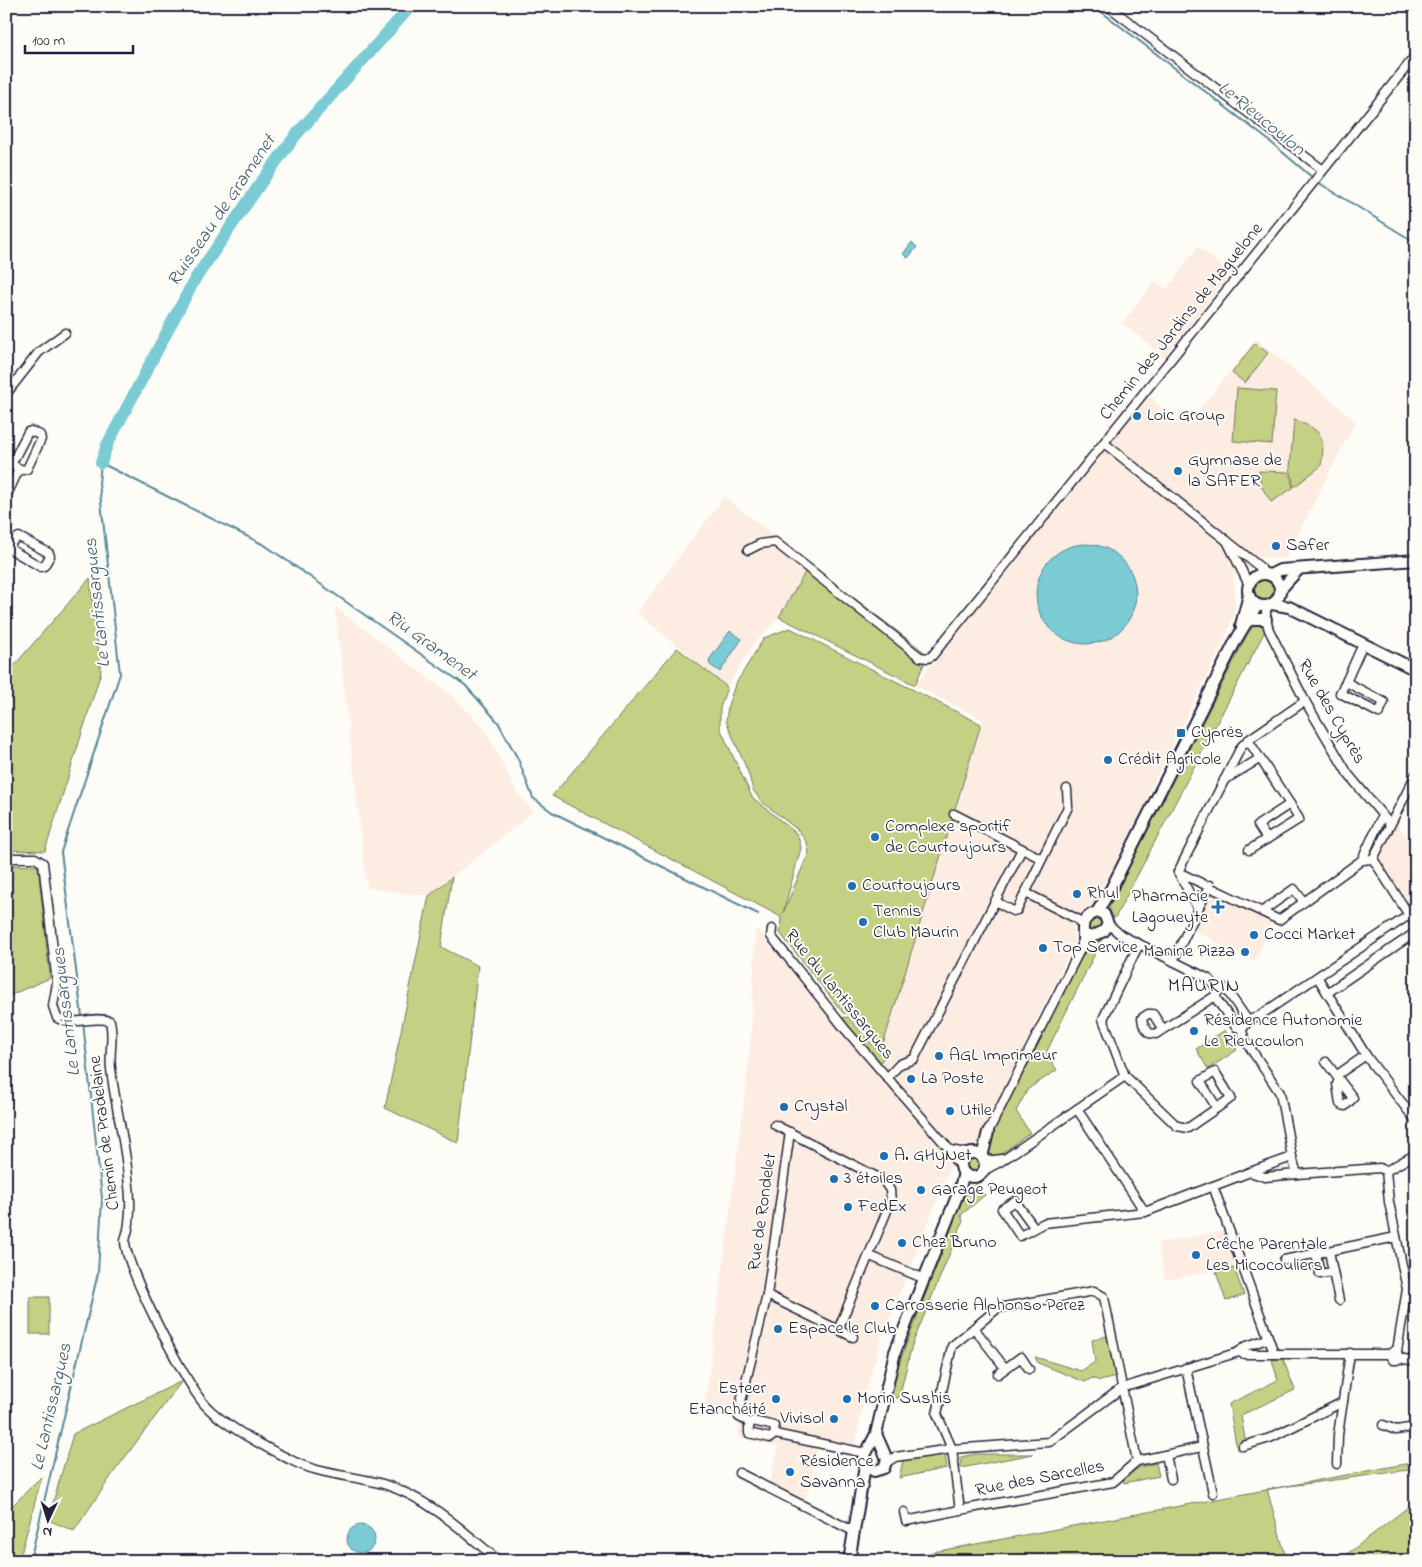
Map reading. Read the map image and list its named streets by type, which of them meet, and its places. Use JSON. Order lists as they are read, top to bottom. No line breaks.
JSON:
{"streets":{"street":["Chemin des Jardins de Maguelone","Rue des Cyprès","Rue du Lantissargues","Chemin de Pradelaine","Rue de Rondelet","Rue des Sarcelles"]},"crossings":[["Chemin des Jardins de Maguelone","Rue des Cyprès"]],"districts":["MAURIN"],"water":["Le Rieucoulon","Ruisseau de Gramenet","Le Lantissargues","Riu Gramenet"],"places":{"other":["Loic Group","Gymnase de la SAFER","Safer","Crédit Agricole","Complexe sportif de Courtoujours","Courtoujours","Rhul","Tennis Club Maurin","Cocci Market","Top Service","Manine Pizza","Résidence Autonomie Le Rieucoulon","AGL Imprimeur","La Poste","Crystal","Utile","A. GHyNet","3 étoiles","Garage Peugeot","FedEx","Chez Bruno","Crêche Parentale Les Micocouliers","Carrosserie Alphonso Perez","Espace le Club","Esteer Etanchéité","Morin Sushis","Vivisol","Résidence Savanna"],"transit":["Cyprès"],"health":["Pharmacie Lagoueyte"]},"scale_bar":"100 m","north":"bottom"}
